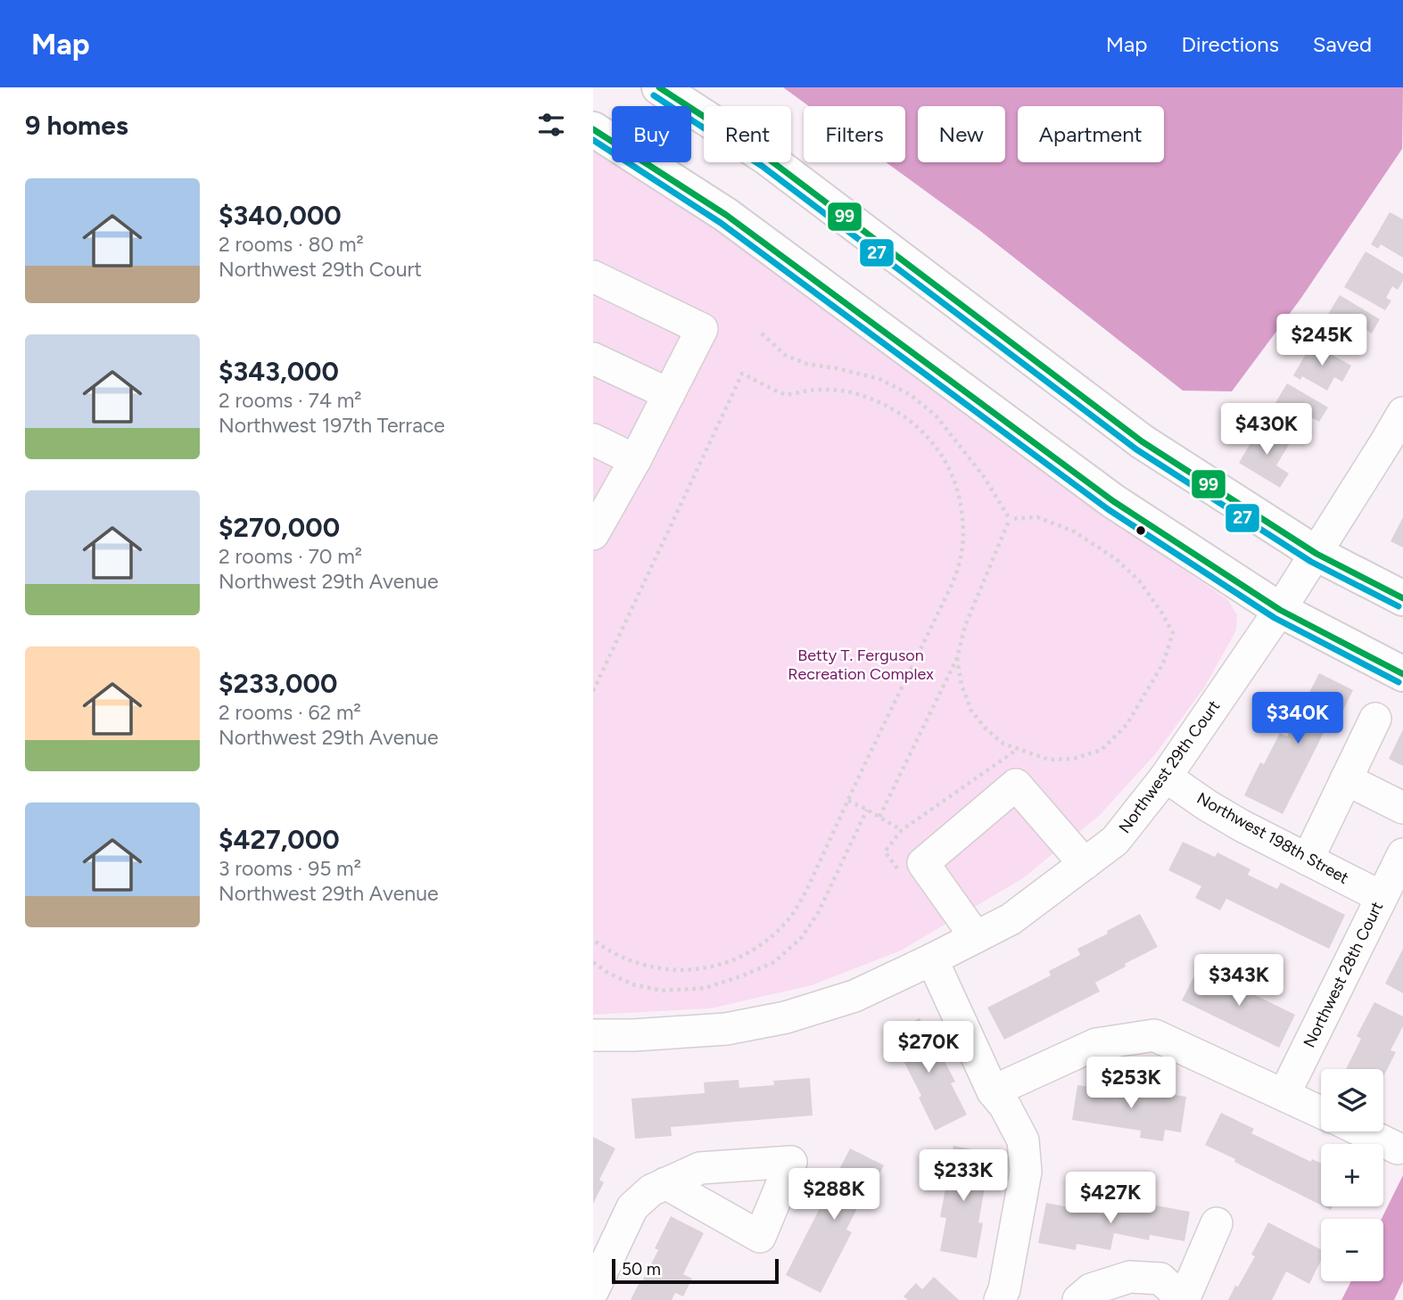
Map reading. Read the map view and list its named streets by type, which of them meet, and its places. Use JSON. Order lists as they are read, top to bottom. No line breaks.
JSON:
{"streets":{"street":["Northwest 29th Court","Northwest 198th Street","Northwest 28th Court"]},"crossings":[["Northwest 29th Court","Northwest 198th Street"],["Northwest 198th Street","Northwest 28th Court"]],"parks":["Betty T. Ferguson Recreation Complex"],"lines":["transit line 99","transit line 27"],"scale_bar":"50 m","page":{"header":"Map","nav":["Map","Directions","Saved"],"heading":"9 homes","chip":["Buy","Rent","Filters","New","Apartment"],"list":[{"name":"$340,000","note":"2 rooms · 80 m² · Northwest 29th Court"},{"name":"$343,000","note":"2 rooms · 74 m² · Northwest 197th Terrace"},{"name":"$270,000","note":"2 rooms · 70 m² · Northwest 29th Avenue"},{"name":"$233,000","note":"2 rooms · 62 m² · Northwest 29th Avenue"},{"name":"$427,000","note":"3 rooms · 95 m² · Northwest 29th Avenue"}],"price":["$245K","$430K","$340K","$343K","$270K","$253K","$233K","$288K","$427K"],"map_buttons":["+","−"],"scale":"50 m"}}
